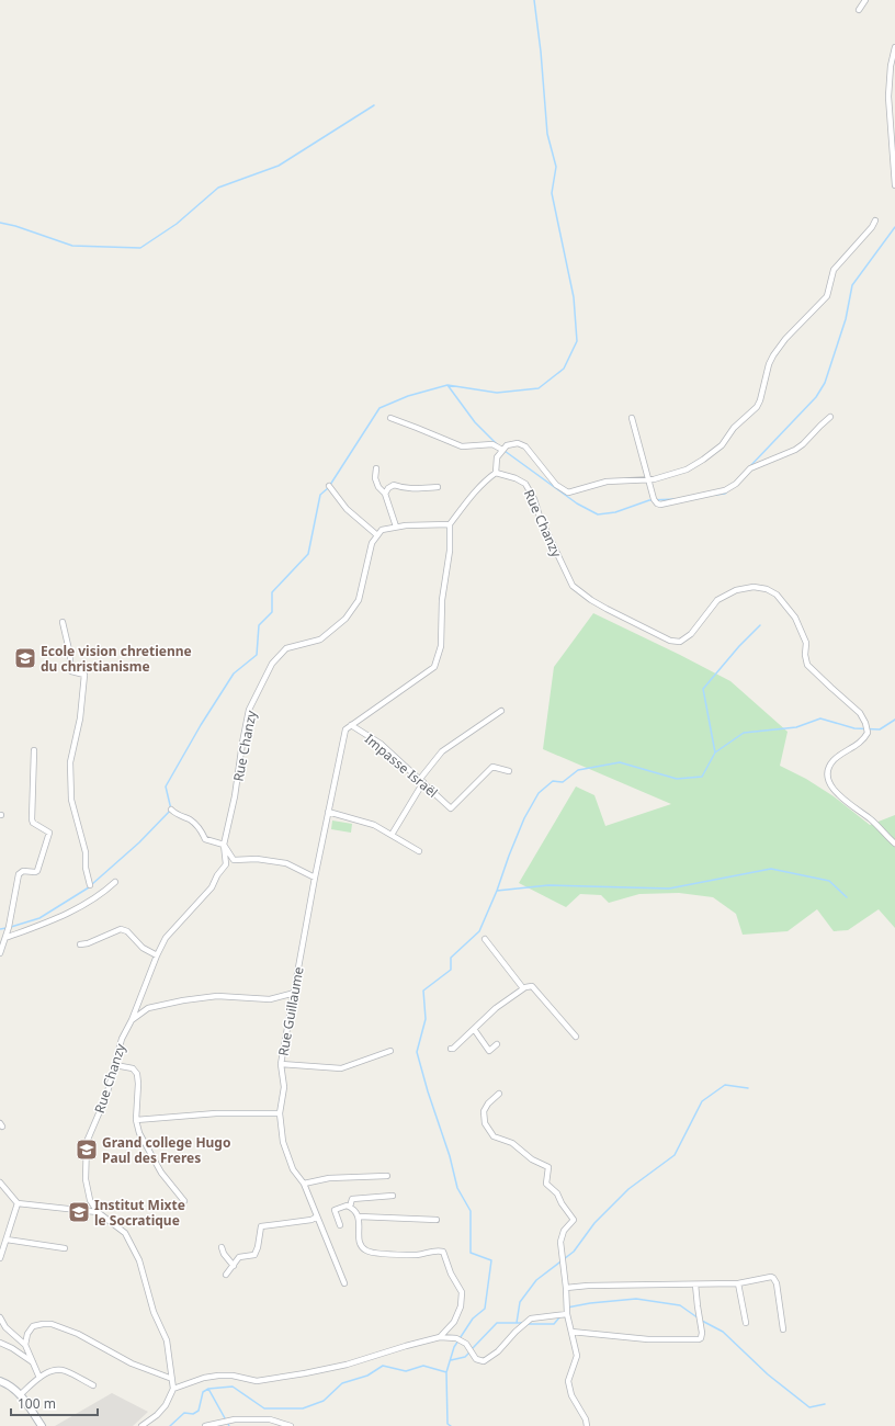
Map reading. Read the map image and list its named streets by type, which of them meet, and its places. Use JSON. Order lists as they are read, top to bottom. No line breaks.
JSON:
{"streets":{"street":["Rue Chanzy","Impasse Israël","Rue Guillaume"]},"crossings":[["Impasse Israël","Rue Guillaume"]],"places":{"school or university":["Ecole vision chretienne du christianisme","Grand college Hugo Paul des Freres","Institut Mixte le Socratique"]},"scale_bar":"100 m"}
